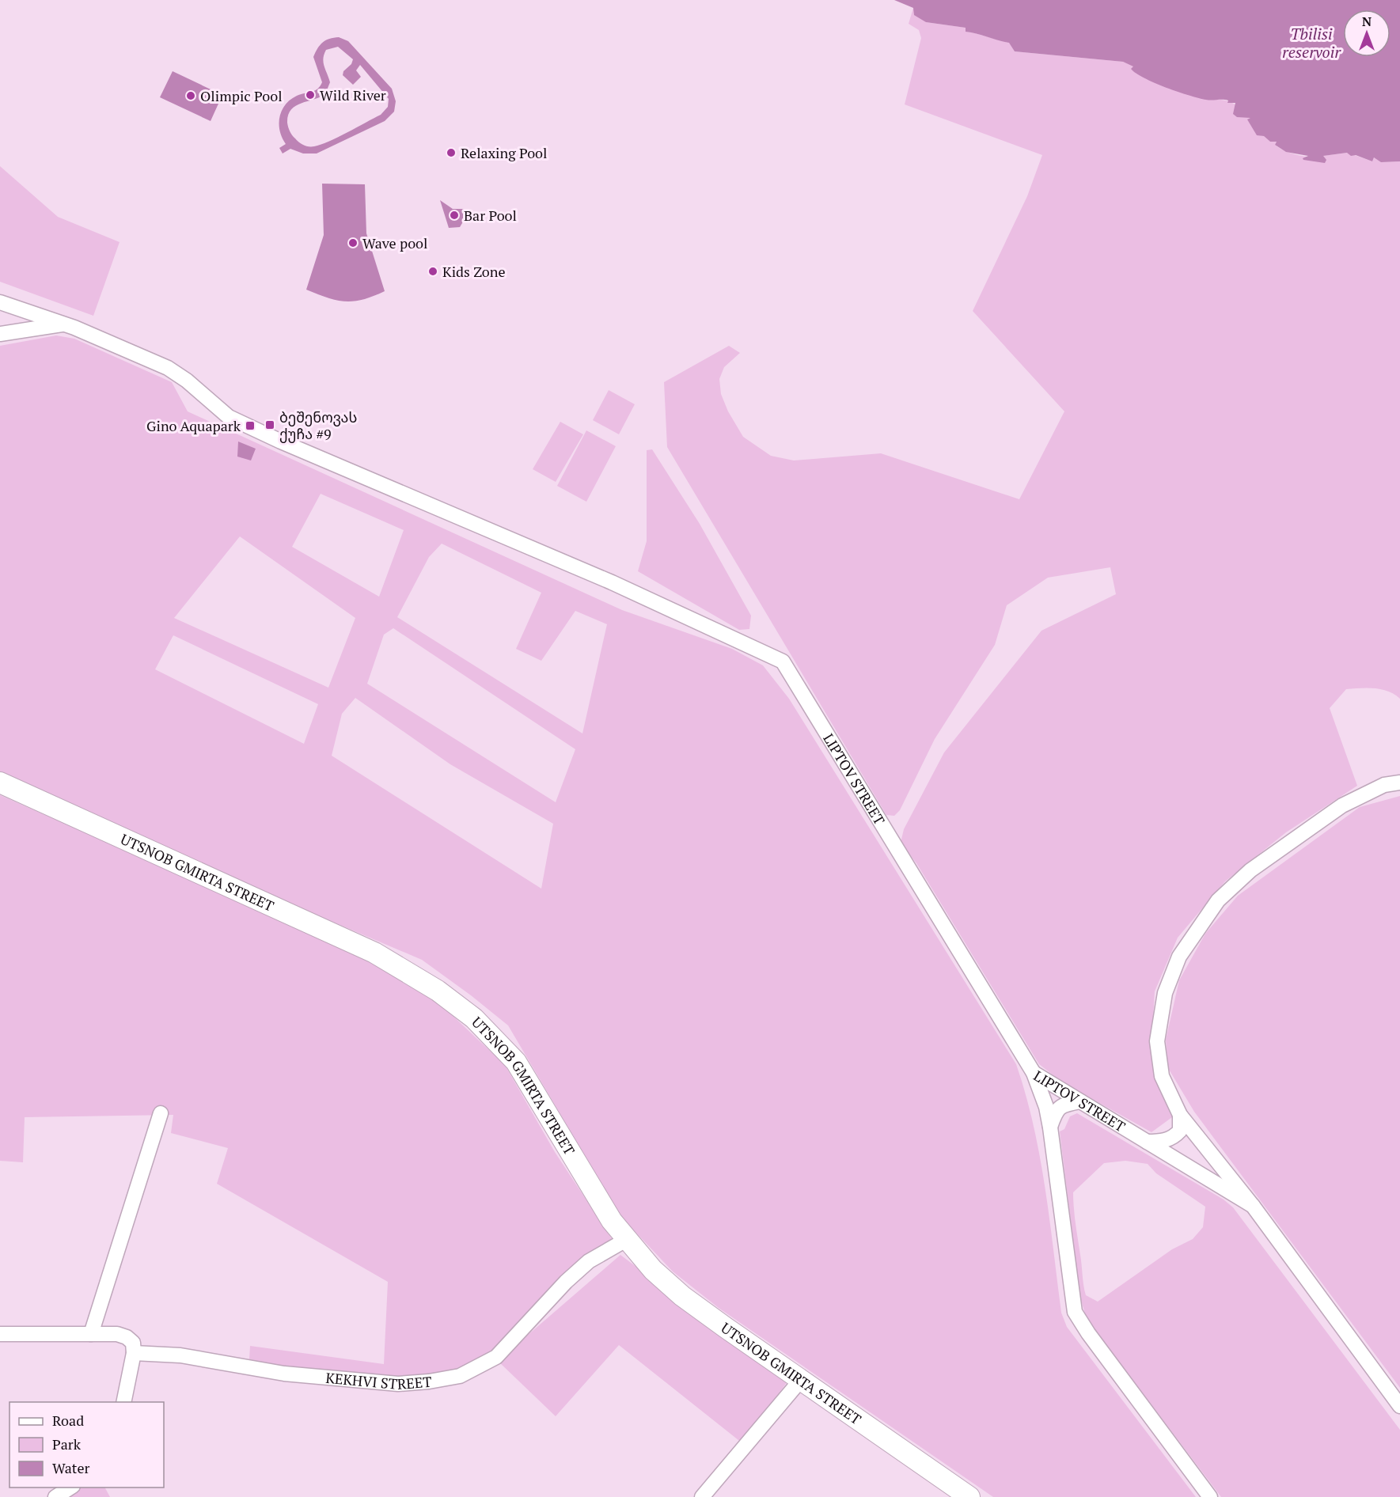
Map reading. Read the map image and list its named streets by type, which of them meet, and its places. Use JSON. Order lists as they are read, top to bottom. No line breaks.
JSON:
{"streets":{"main road":["UTSNOB GMIRTA STREET"],"street":["LIPTOV STREET","KEKHVI STREET"]},"crossings":[["UTSNOB GMIRTA STREET","KEKHVI STREET"]],"water":["Tbilisi reservoir"],"places":{"other":["Wild River","Olimpic Pool","Relaxing Pool","Bar Pool","Wave pool","Kids Zone"],"transit":["ბეშენოვას ქუჩა #9","Gino Aquapark"]},"legend":["Road","Park","Water"],"north":"top"}
